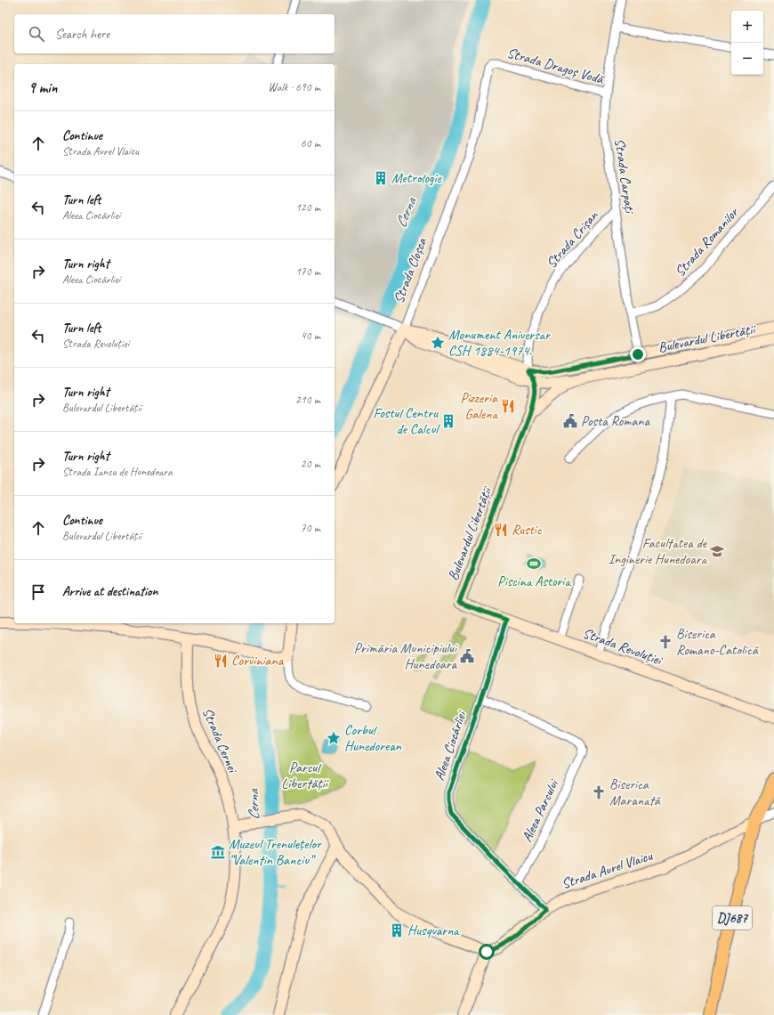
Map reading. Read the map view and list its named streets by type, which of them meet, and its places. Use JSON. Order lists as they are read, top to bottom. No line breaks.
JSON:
{"streets":{"main road":["Strada Cloșca","Bulevardul Libertății","Strada Revoluției","Strada Cernei","Strada Aurel Vlaicu","DJ687"],"street":["Strada Dragoș Vodă","Strada Carpați","Strada Crișan","Strada Romanilor","Aleea Ciocârliei","Aleea Parcului"]},"crossings":[["Strada Dragoș Vodă","Strada Carpați"],["Strada Dragoș Vodă","Strada Cloșca"],["Strada Carpați","Strada Crișan"],["Strada Carpați","Strada Romanilor"],["Strada Carpați","Bulevardul Libertății"],["Strada Crișan","Bulevardul Libertății"],["Strada Cloșca","Bulevardul Libertății"],["Bulevardul Libertății","Strada Revoluției"],["Strada Revoluției","Aleea Ciocârliei"],["Aleea Ciocârliei","Aleea Parcului"],["Aleea Ciocârliei","Strada Aurel Vlaicu"],["Strada Aurel Vlaicu","DJ687"]],"water":["Cerna"],"parks":["Parcul Libertății"],"places":{"building":["Metrologie","Fostul Centru de Calcul","Husqvarna"],"place":["Monument Aniversar CSH 1884-1974.","Corbul Hunedorean"],"restaurant":["Pizzeria Galena","Rustic","Corviniana"],"public building":["Posta Romana","Primăria Municipiului Hunedoara"],"school or university":["Facultatea de Inginerie Hunedoara"],"sports":["Piscina Astoria"],"church":["Biserica Romano-Catolică","Biserica Maranată"],"museum":["Muzeul Trenulețelor ”Valentin Banciu”"]},"page":{"map_buttons":["+","−"],"search":"Search here","heading":["9 min","Walk · 690 m"],"list":[["Continue","Strada Aurel Vlaicu","60 m"],["Turn left","Aleea Ciocârliei","120 m"],["Turn right","Aleea Ciocârliei","170 m"],["Turn left","Strada Revoluției","40 m"],["Turn right","Bulevardul Libertății","210 m"],["Turn right","Strada Iancu de Hunedoara","20 m"],["Continue","Bulevardul Libertății","70 m"],"Arrive at destination"]}}
